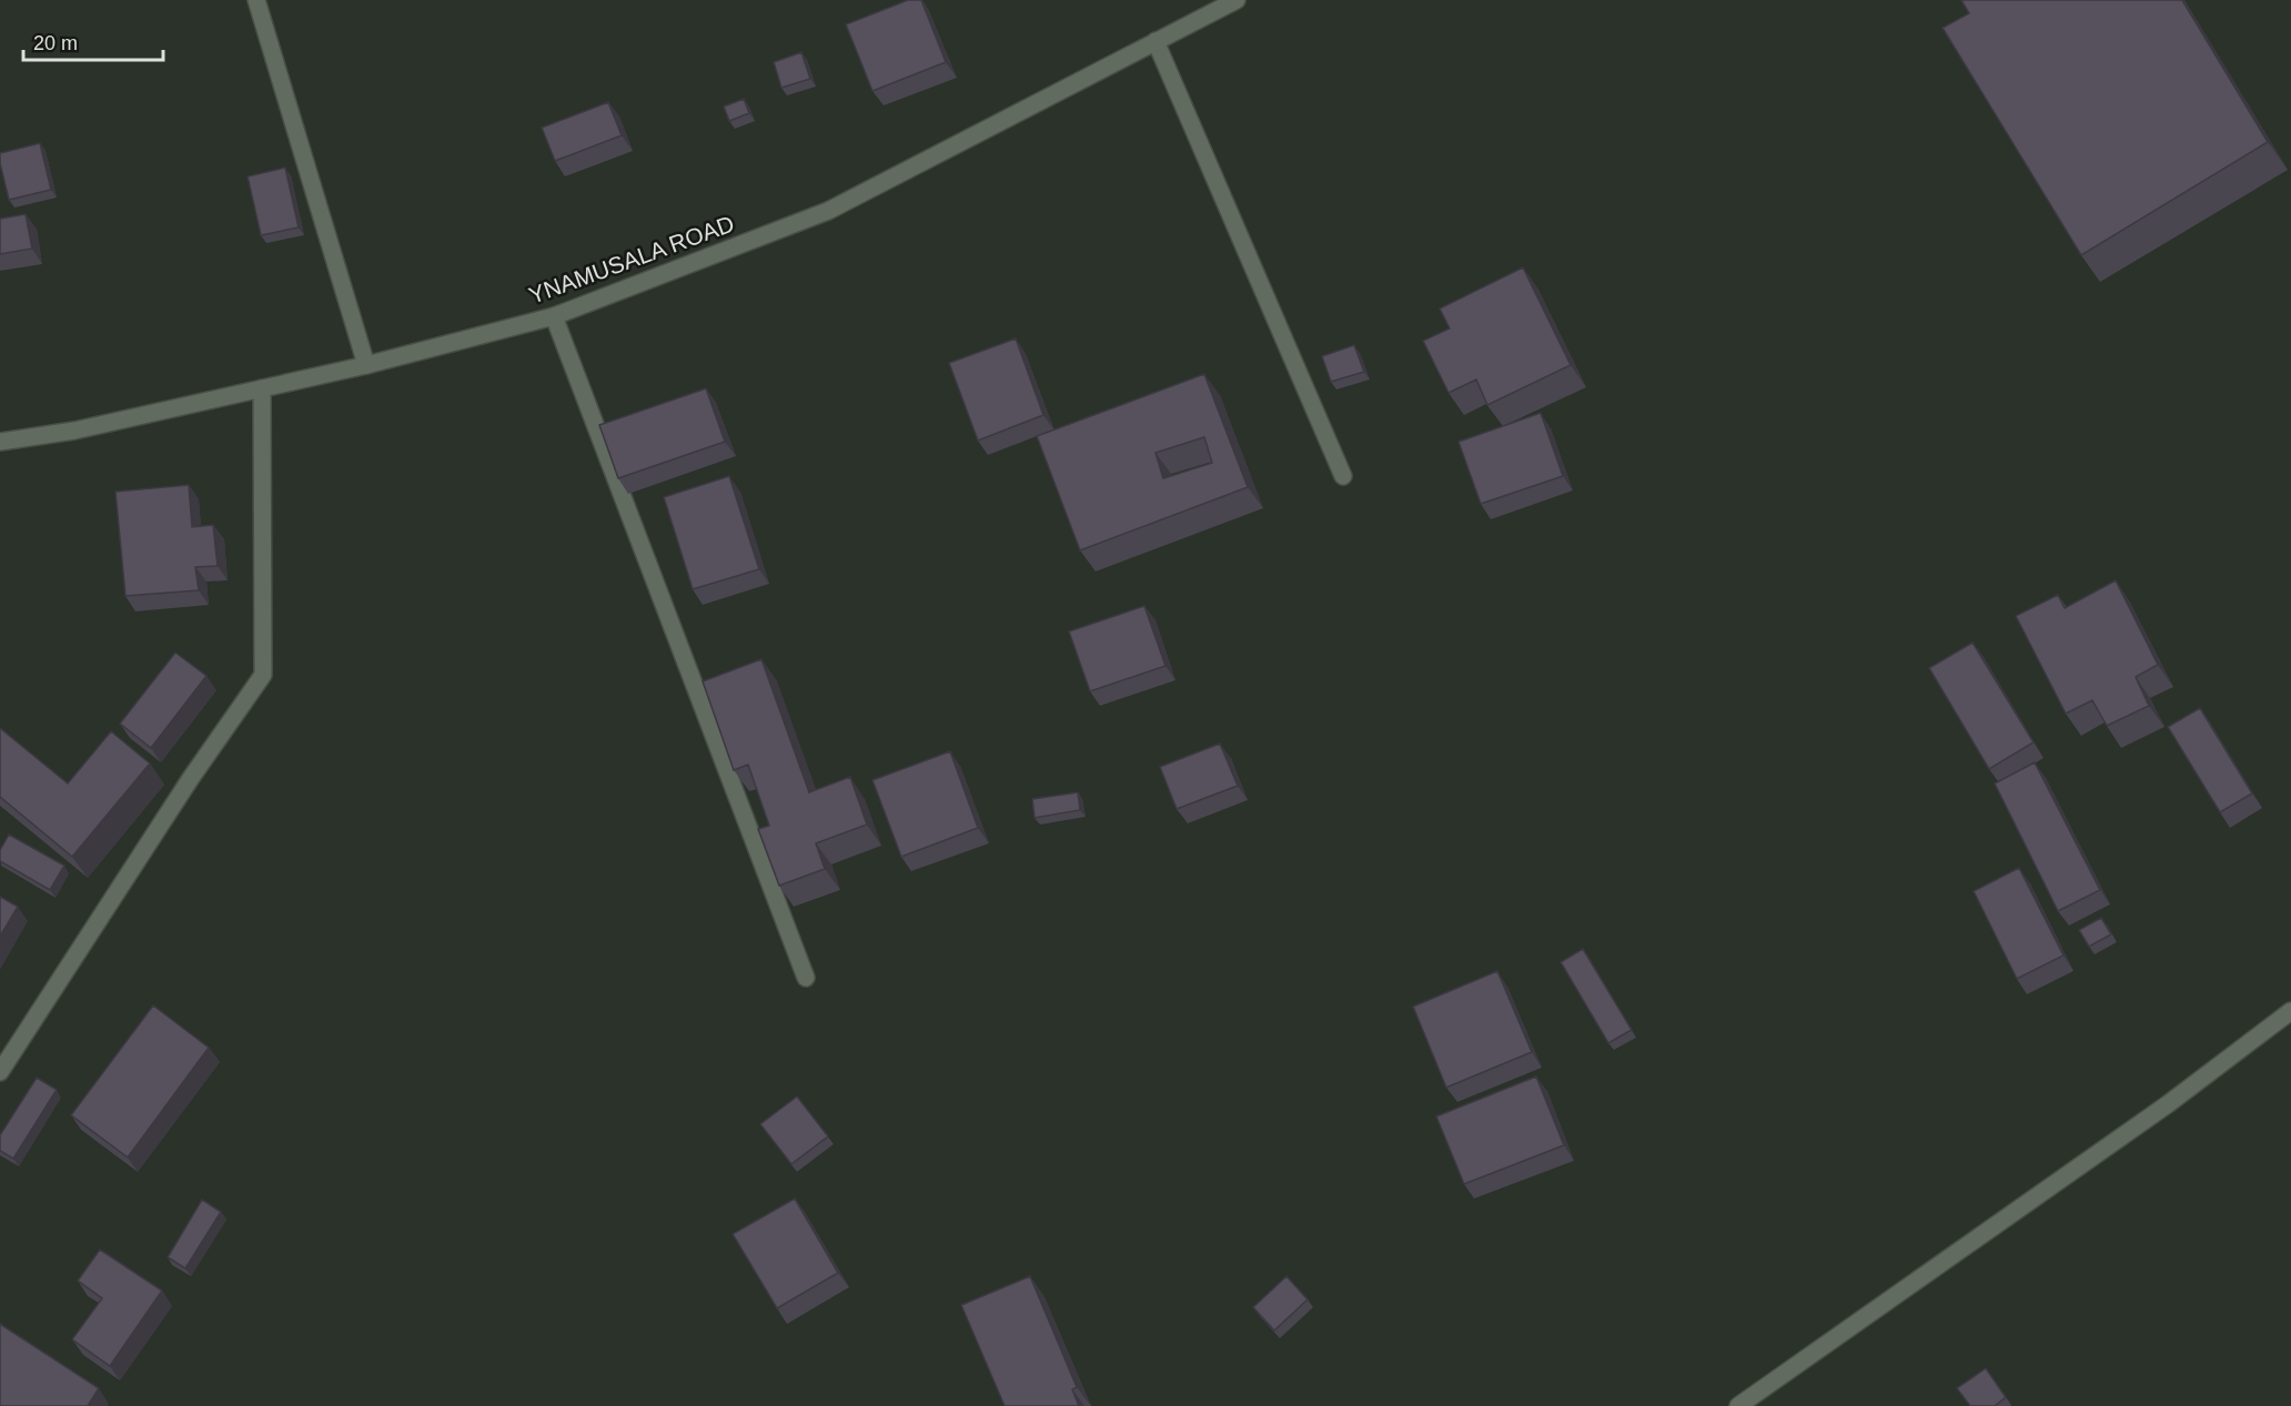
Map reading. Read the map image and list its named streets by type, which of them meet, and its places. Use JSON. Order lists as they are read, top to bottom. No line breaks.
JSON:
{"streets":{"street":["YNAMUSALA ROAD"]},"scale_bar":"20 m"}
